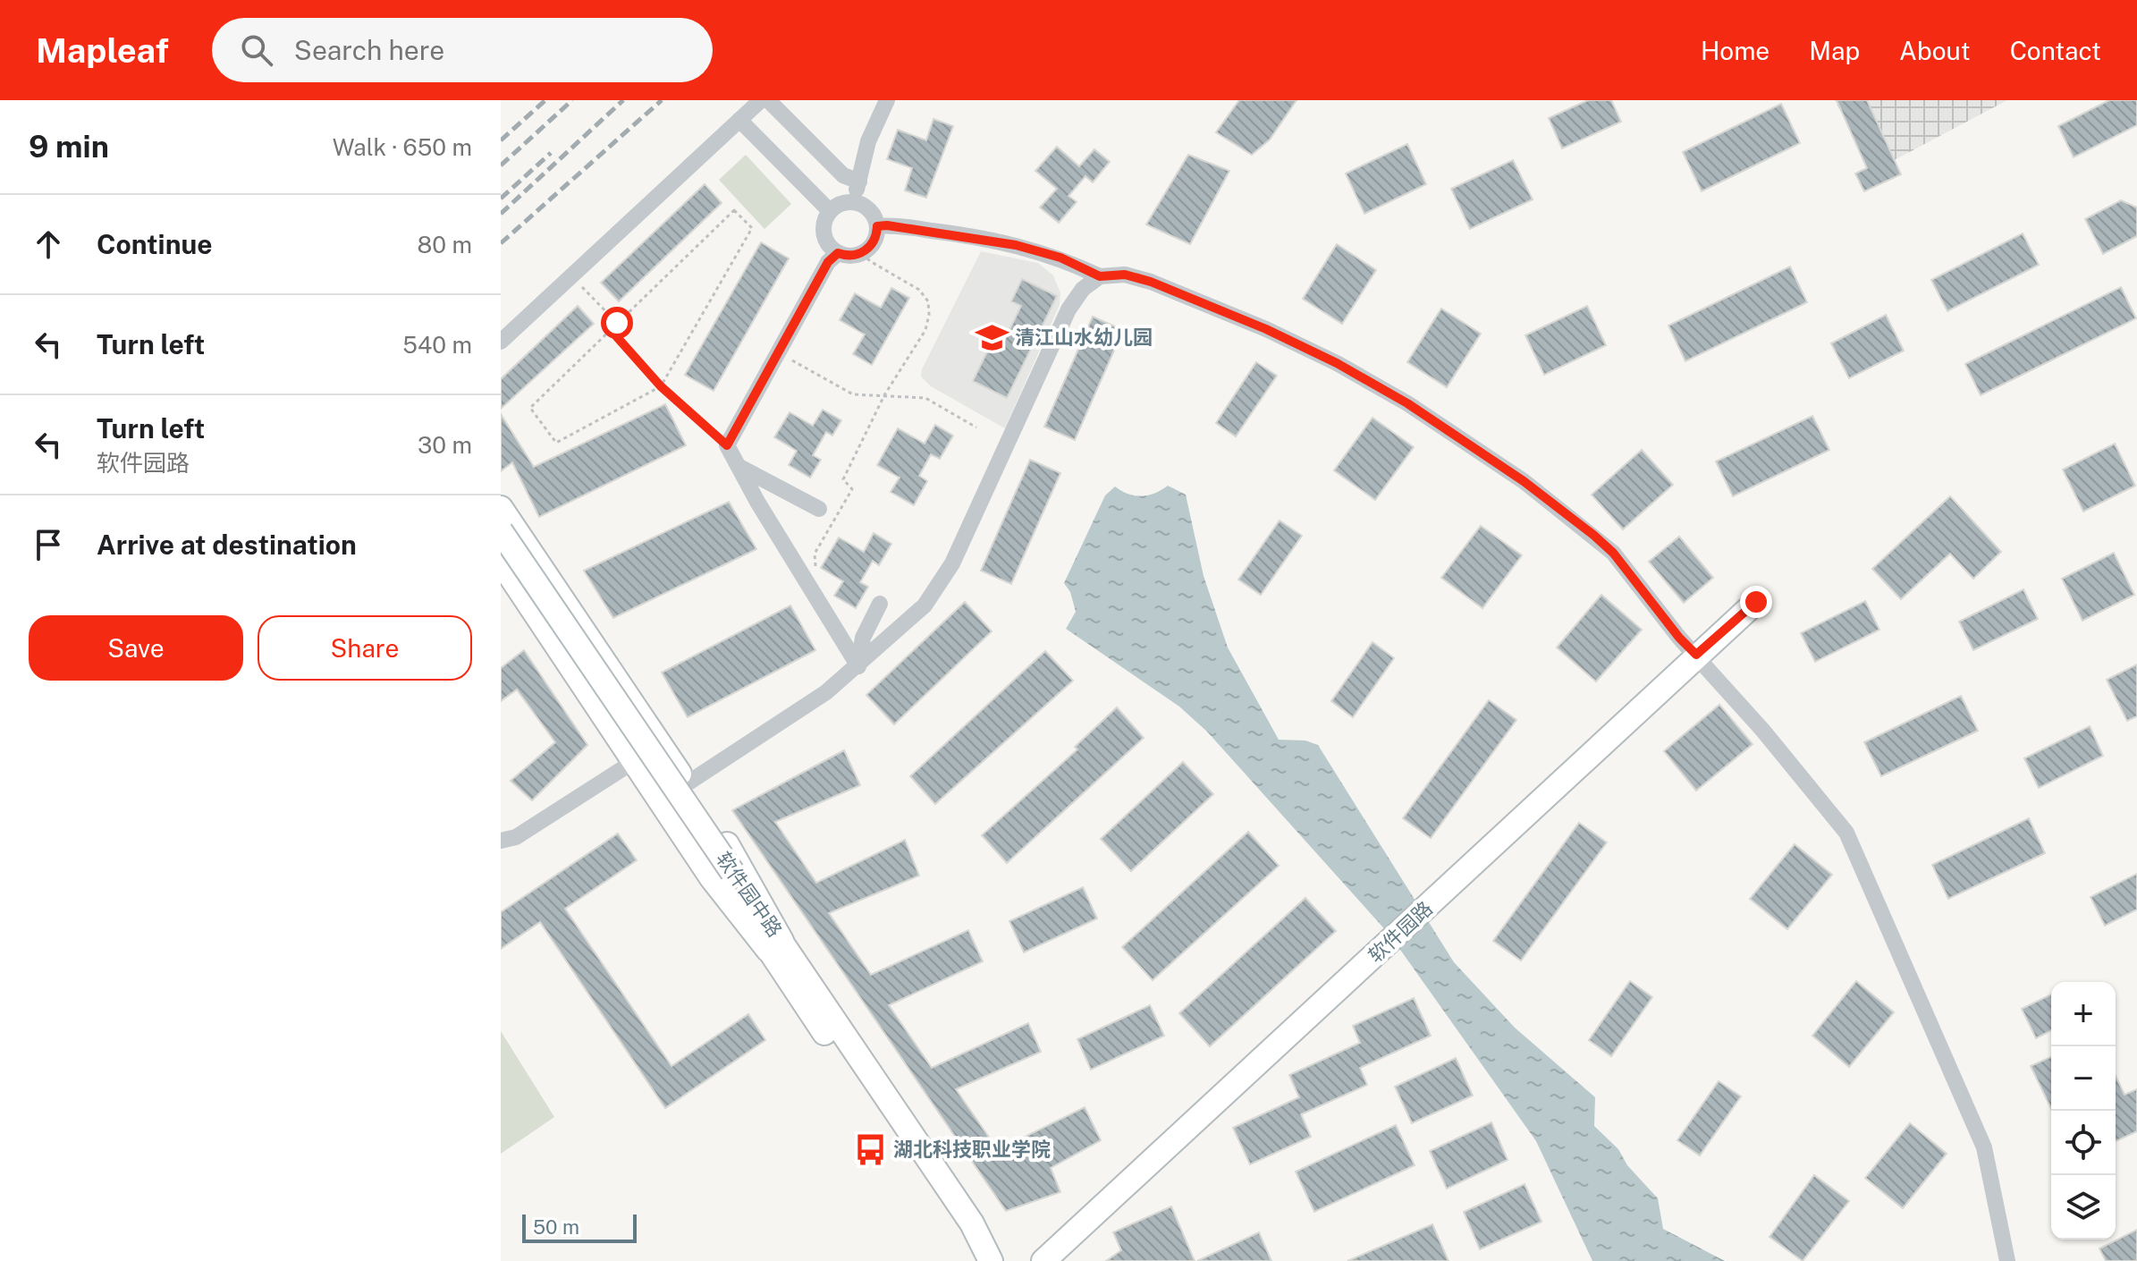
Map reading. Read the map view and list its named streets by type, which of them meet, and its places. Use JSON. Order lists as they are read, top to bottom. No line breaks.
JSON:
{"streets":{"main road":["软件园中路","软件园路"]},"places":{"school or university":["清江山水幼儿园"],"bus stop":["湖北科技职业学院"]},"scale_bar":"50 m","page":{"header":"Mapleaf","search":"Search here","nav":["Home","Map","About","Contact"],"heading":["9 min","Walk · 650 m"],"list":[["Continue","80 m"],["Turn left","540 m"],["Turn left","软件园路","30 m"],"Arrive at destination"],"buttons":["Save","Share"],"map_buttons":["+","−"],"scale":"50 m"}}
